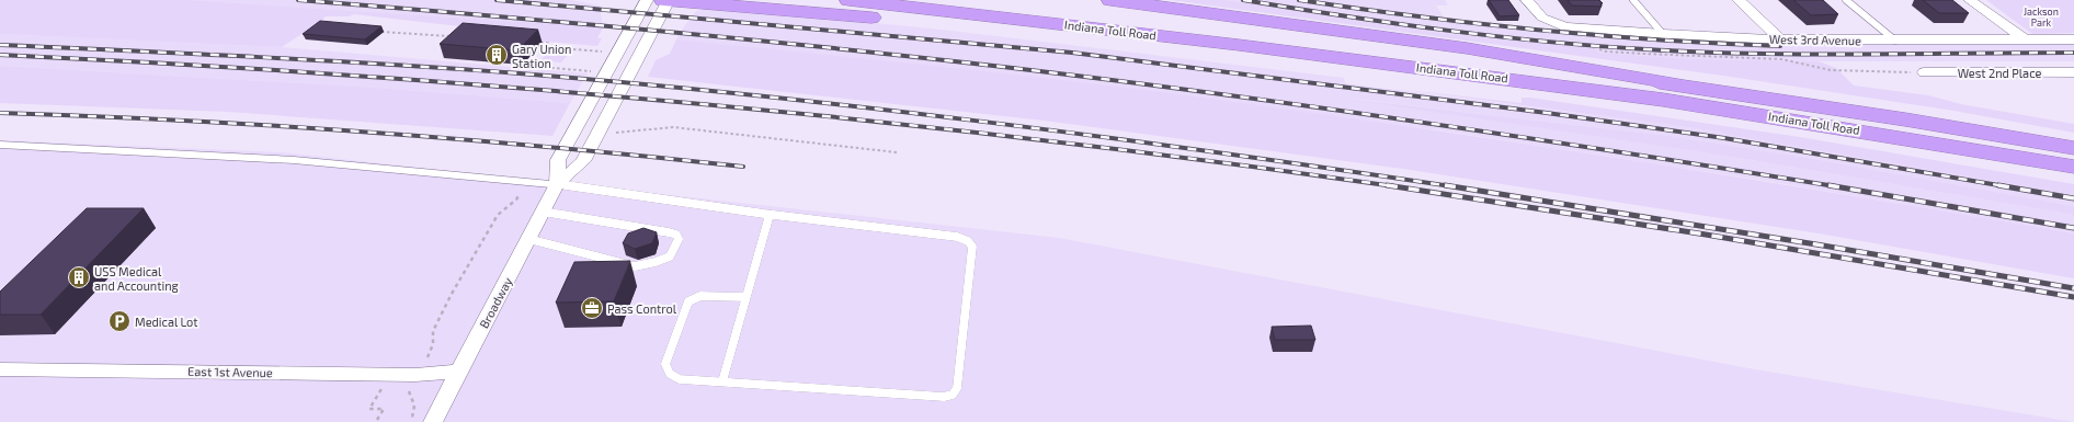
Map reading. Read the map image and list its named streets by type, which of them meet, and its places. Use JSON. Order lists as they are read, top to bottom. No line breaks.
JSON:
{"streets":{"highway":["Indiana Toll Road"],"street":["West 3rd Avenue","West 2nd Place","Broadway","East 1st Avenue"]},"crossings":[["Broadway","East 1st Avenue"]],"parks":["Jackson Park"],"places":{"building":["Gary Union Station","USS Medical and Accounting"],"office":["Pass Control"],"parking":["Medical Lot"]}}
